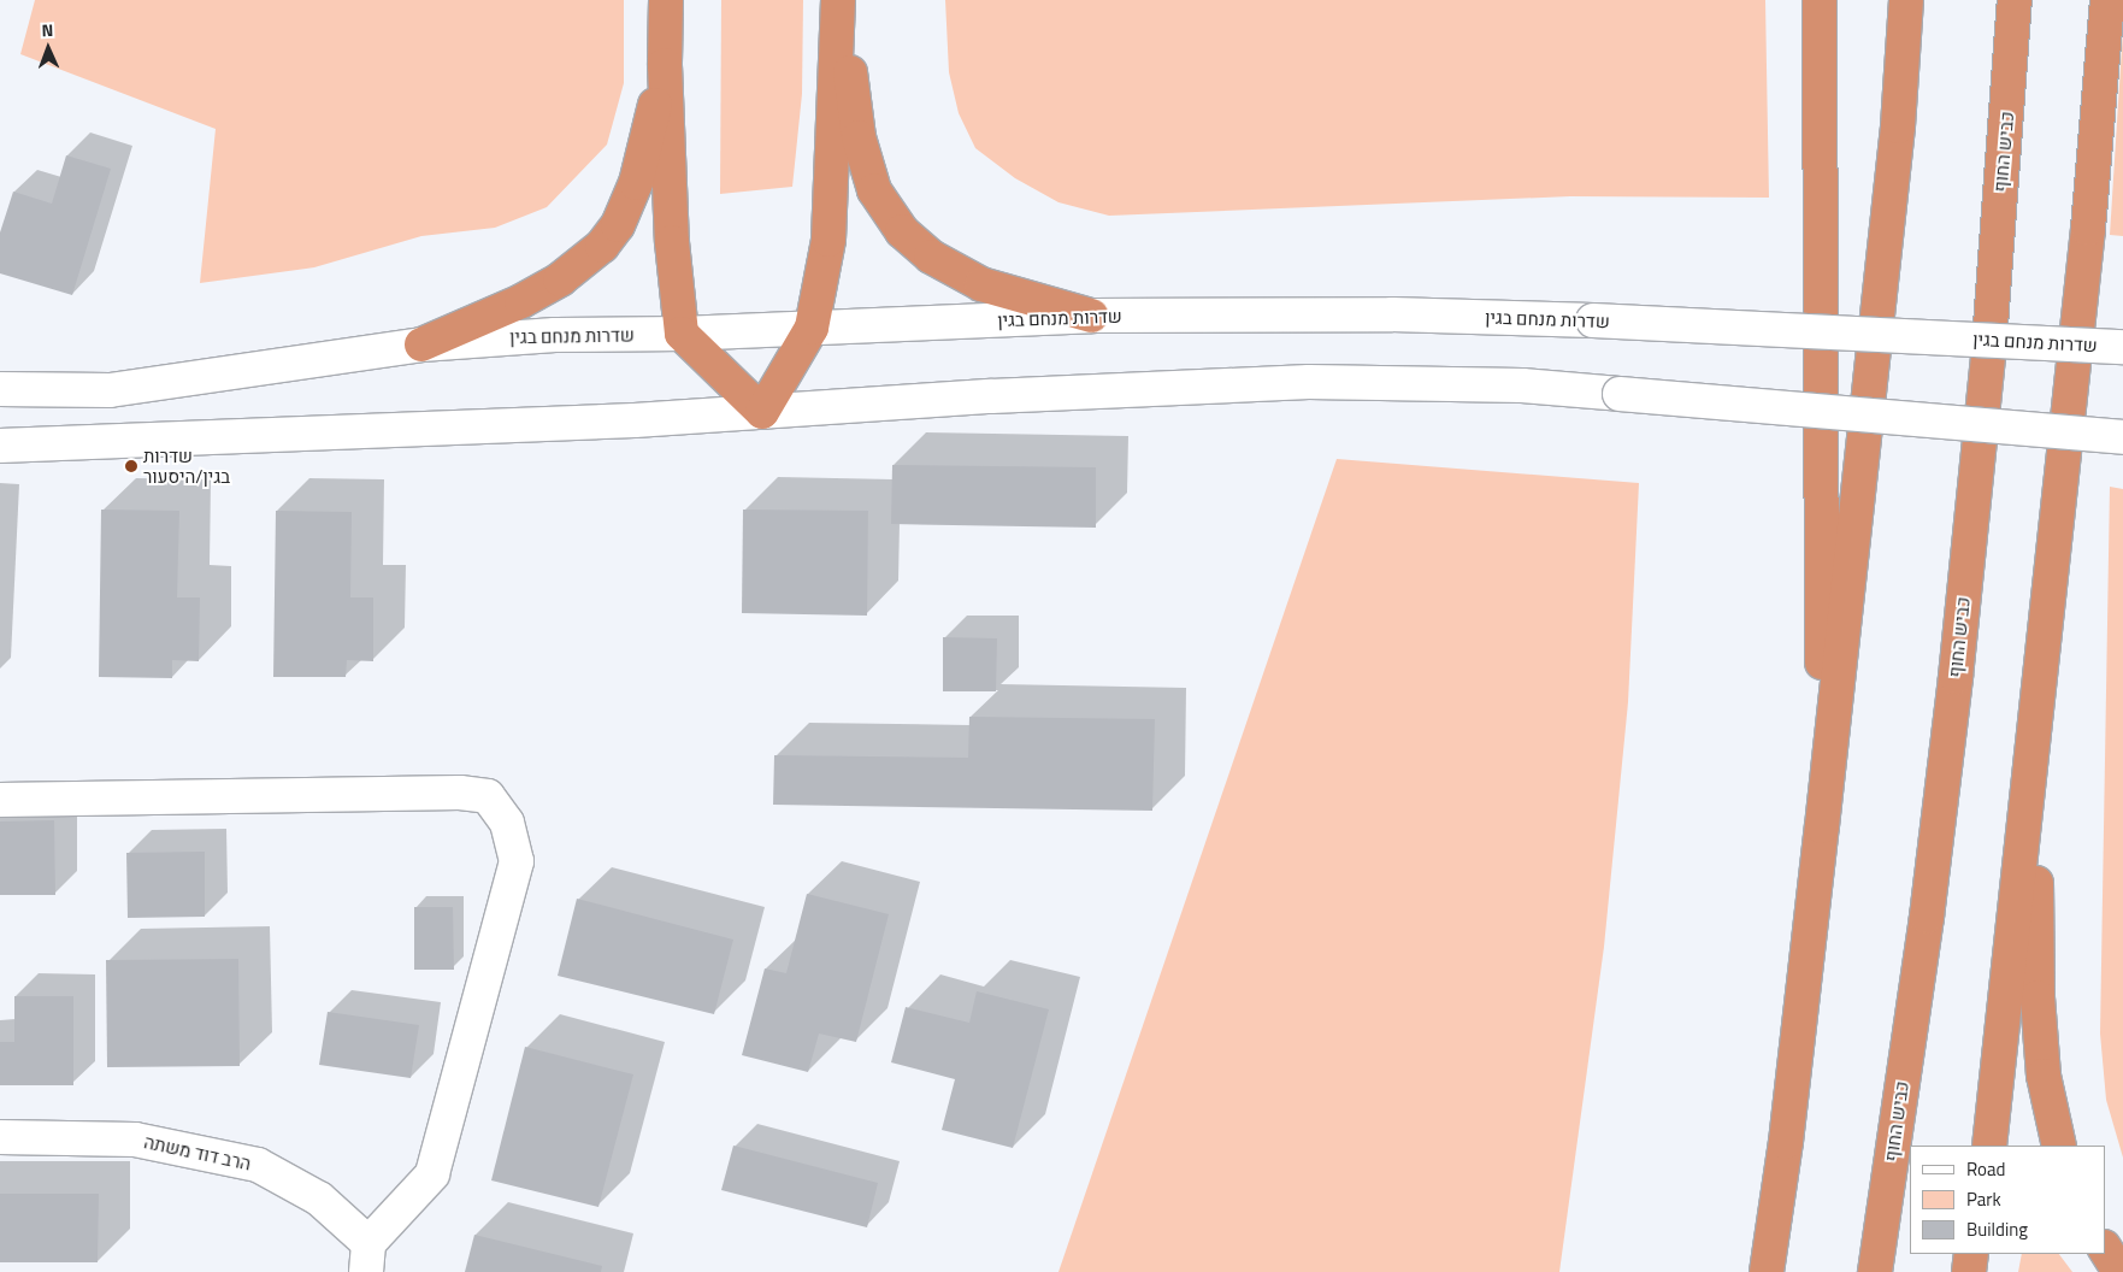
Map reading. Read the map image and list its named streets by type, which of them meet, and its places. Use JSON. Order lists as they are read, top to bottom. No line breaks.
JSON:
{"streets":{"highway":["כביש החוף"],"street":["שדרות מנחם בגין","הרב דוד משתה"]},"places":["שדרות בגין/היסעור"],"legend":["Road","Park","Building"],"north":"top"}
